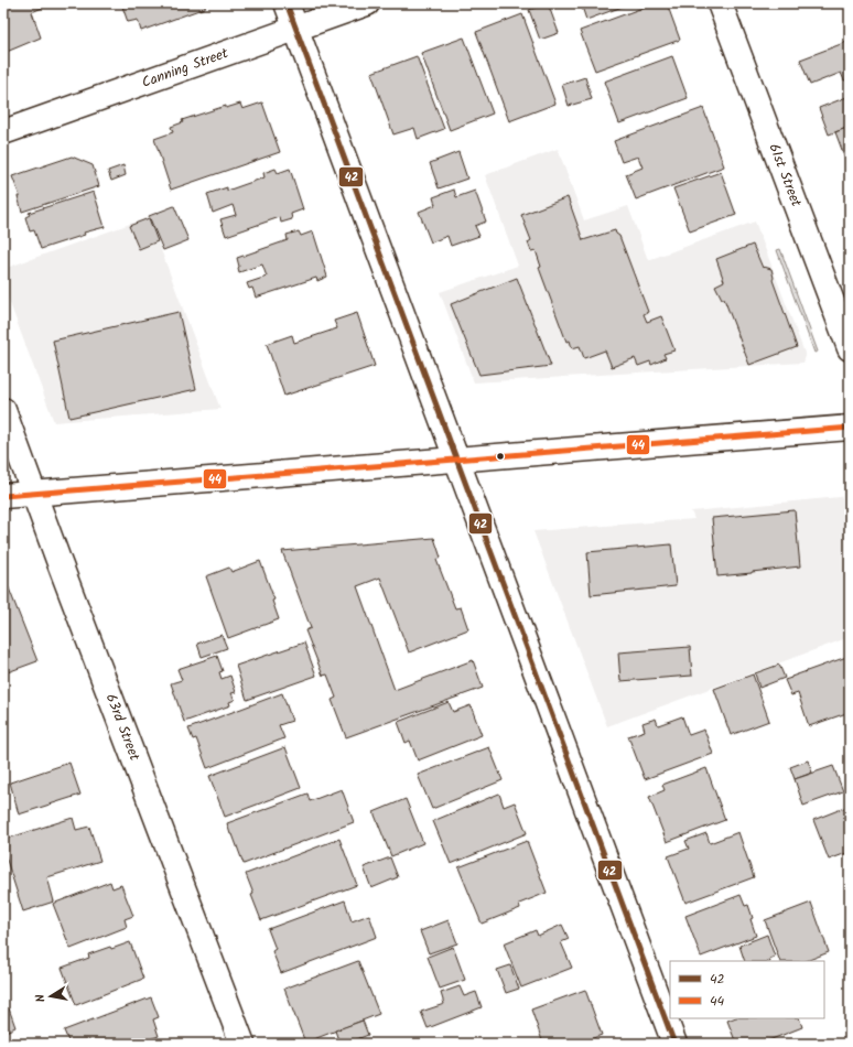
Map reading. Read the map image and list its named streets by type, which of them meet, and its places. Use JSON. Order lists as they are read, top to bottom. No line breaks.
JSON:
{"streets":{"street":["Canning Street","61st Street","63rd Street"]},"lines":["transit line 42","transit line 44"],"legend":["42","44"],"north":"left"}
